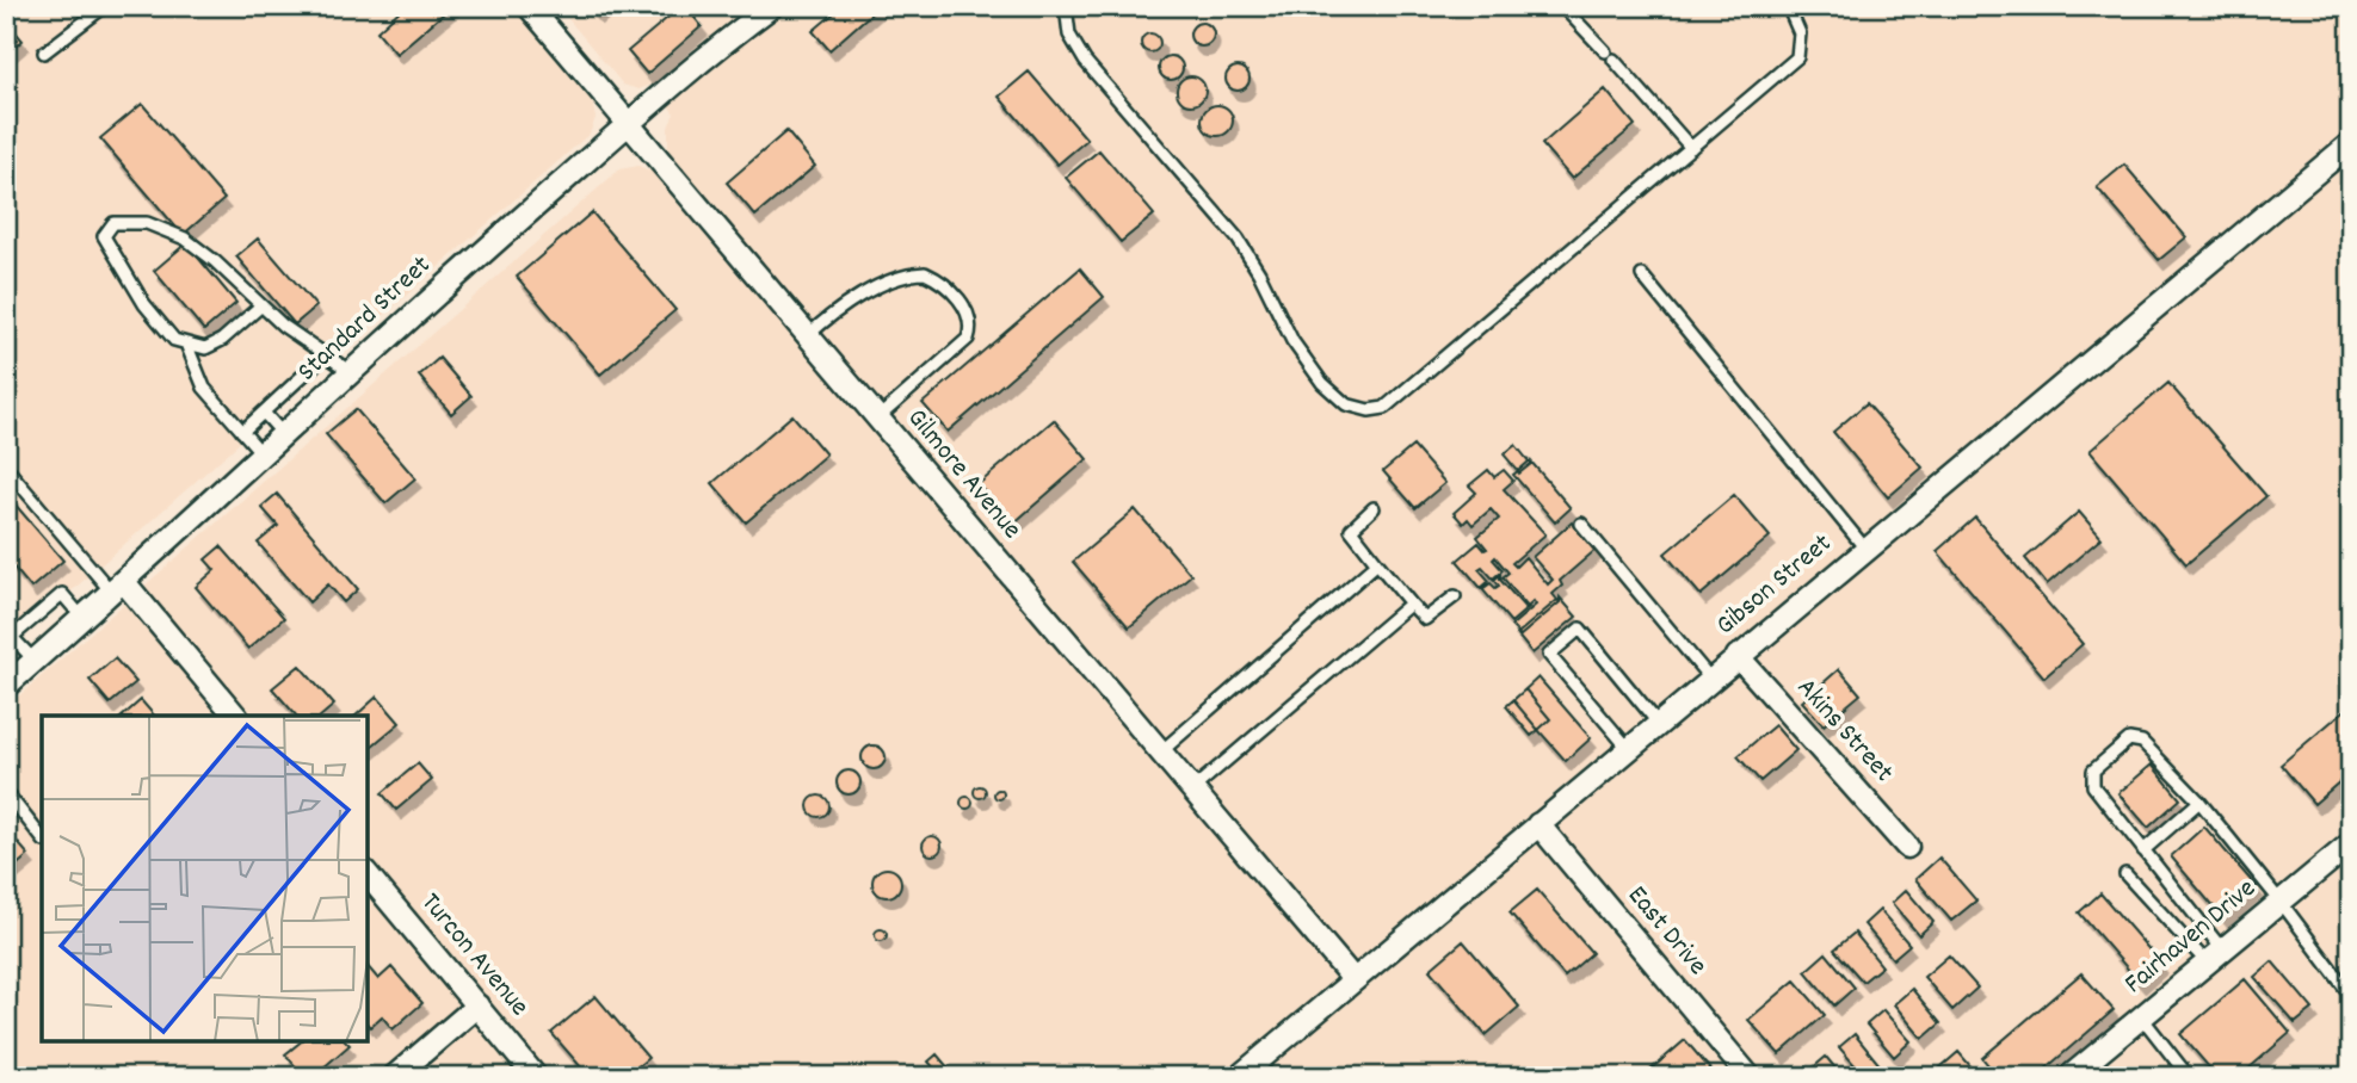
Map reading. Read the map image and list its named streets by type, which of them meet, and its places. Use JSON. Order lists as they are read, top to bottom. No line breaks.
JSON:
{"streets":{"street":["Standard Street","Gilmore Avenue","Gibson Street","Akins Street","East Drive","Fairhaven Drive","Turcon Avenue"]},"crossings":[["Standard Street","Gilmore Avenue"],["Gilmore Avenue","Gibson Street"],["Gibson Street","Akins Street"],["Gibson Street","East Drive"]]}
